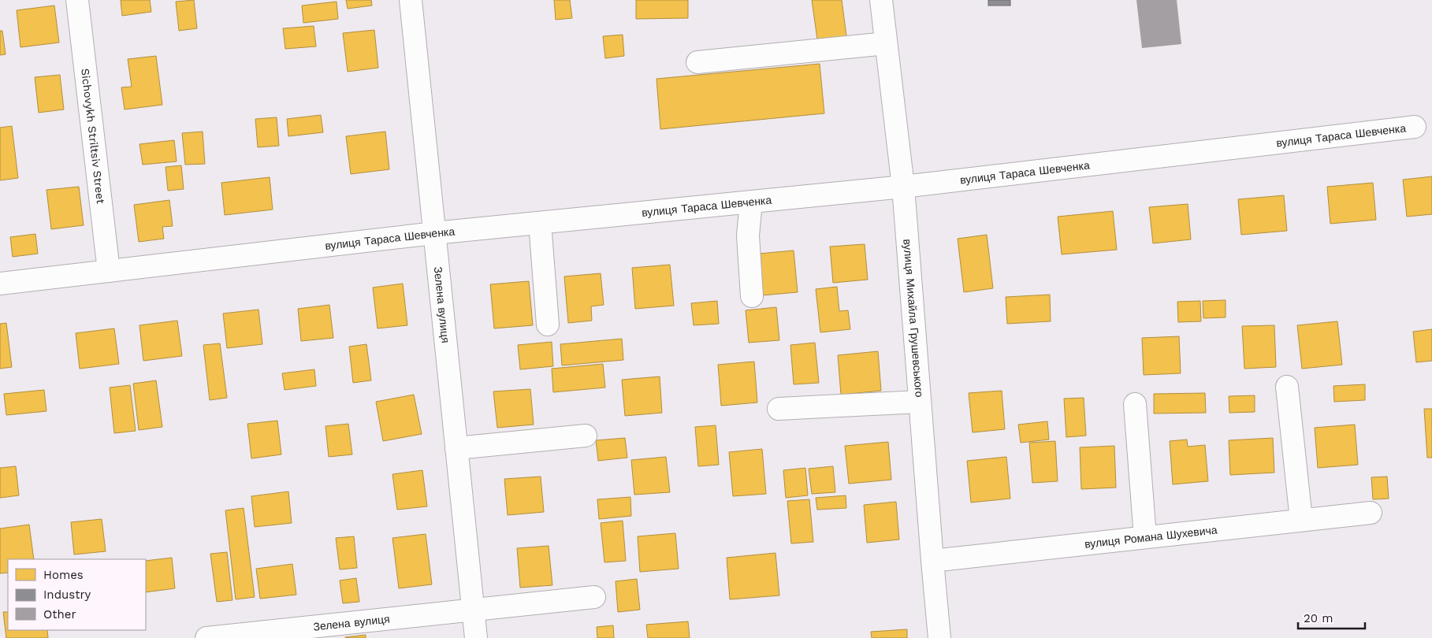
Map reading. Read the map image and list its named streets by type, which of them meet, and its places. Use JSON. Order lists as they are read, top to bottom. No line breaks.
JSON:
{"streets":{"street":["вулиця Тараса Шевченка","Sichovykh Striltsiv Street","Зелена вулиця","вулиця Михайла Грушевського","вулиця Романа Шухевича"]},"crossings":[["вулиця Тараса Шевченка","Sichovykh Striltsiv Street"],["вулиця Тараса Шевченка","Зелена вулиця"],["вулиця Тараса Шевченка","вулиця Михайла Грушевського"],["вулиця Михайла Грушевського","вулиця Романа Шухевича"]],"legend":["Homes","Industry","Other"],"scale_bar":"20 m"}
